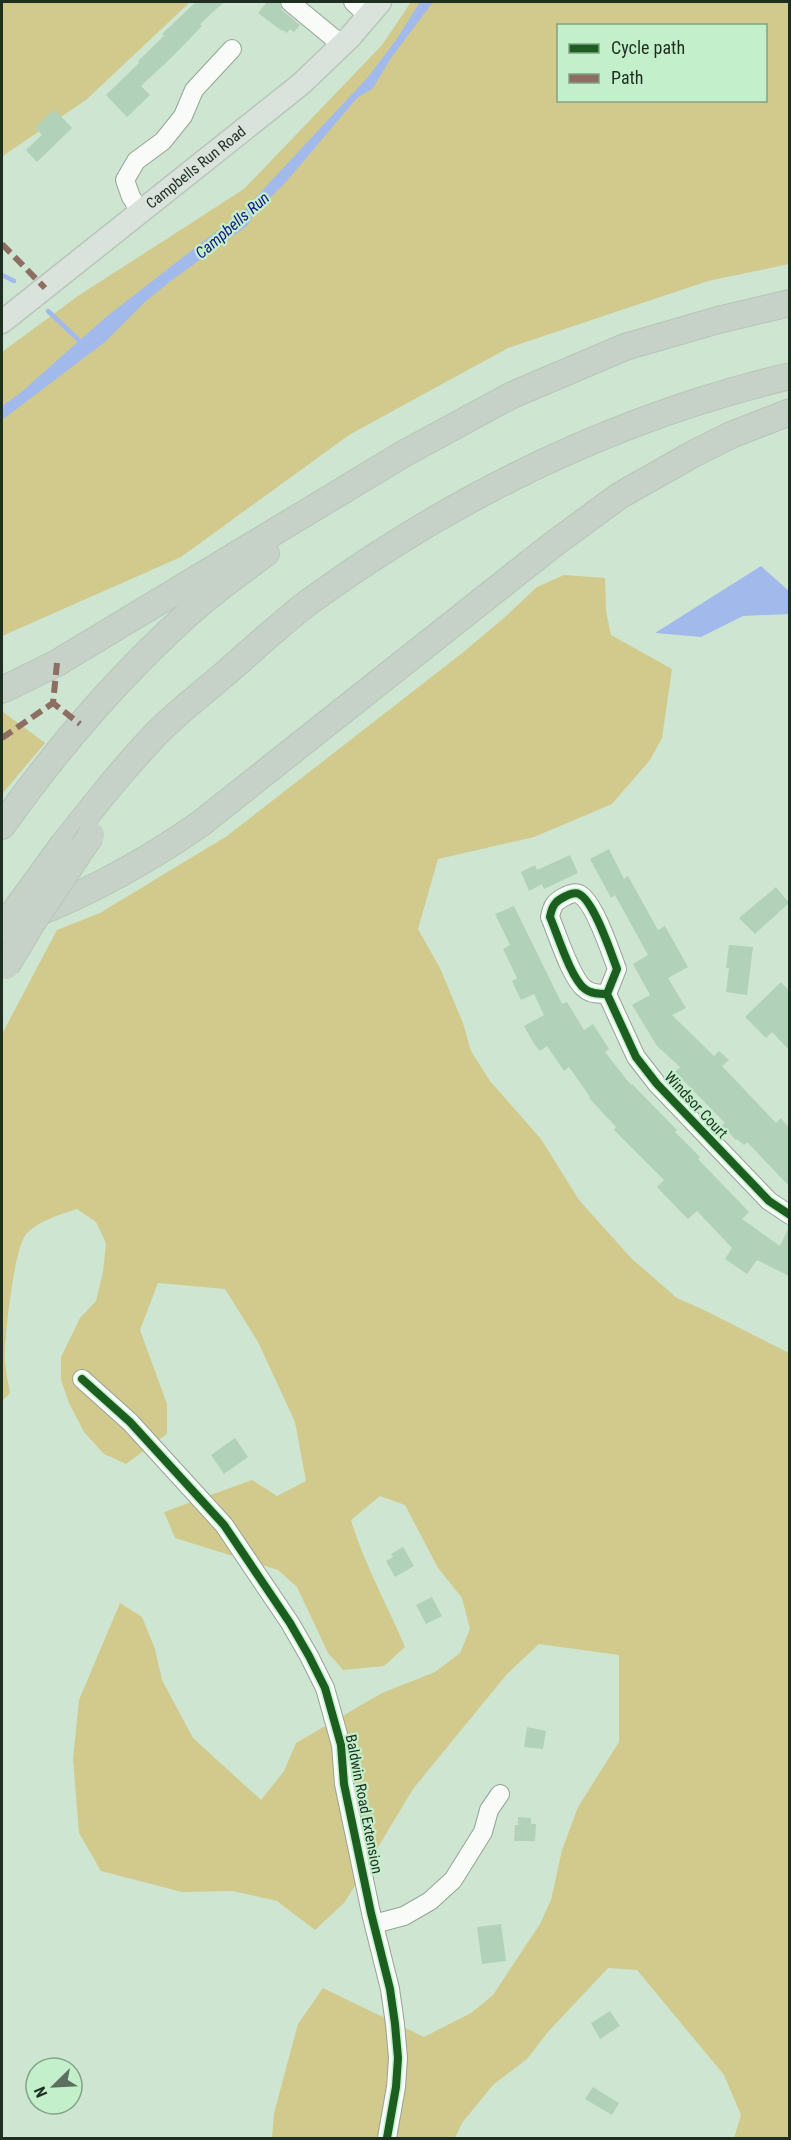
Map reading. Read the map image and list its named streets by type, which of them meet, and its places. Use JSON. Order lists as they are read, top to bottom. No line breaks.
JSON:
{"streets":{"main road":["Campbells Run Road"],"street":["Windsor Court","Baldwin Road Extension"]},"water":["Campbells Run"],"legend":["Cycle path","Path"],"north":"bottom left"}
